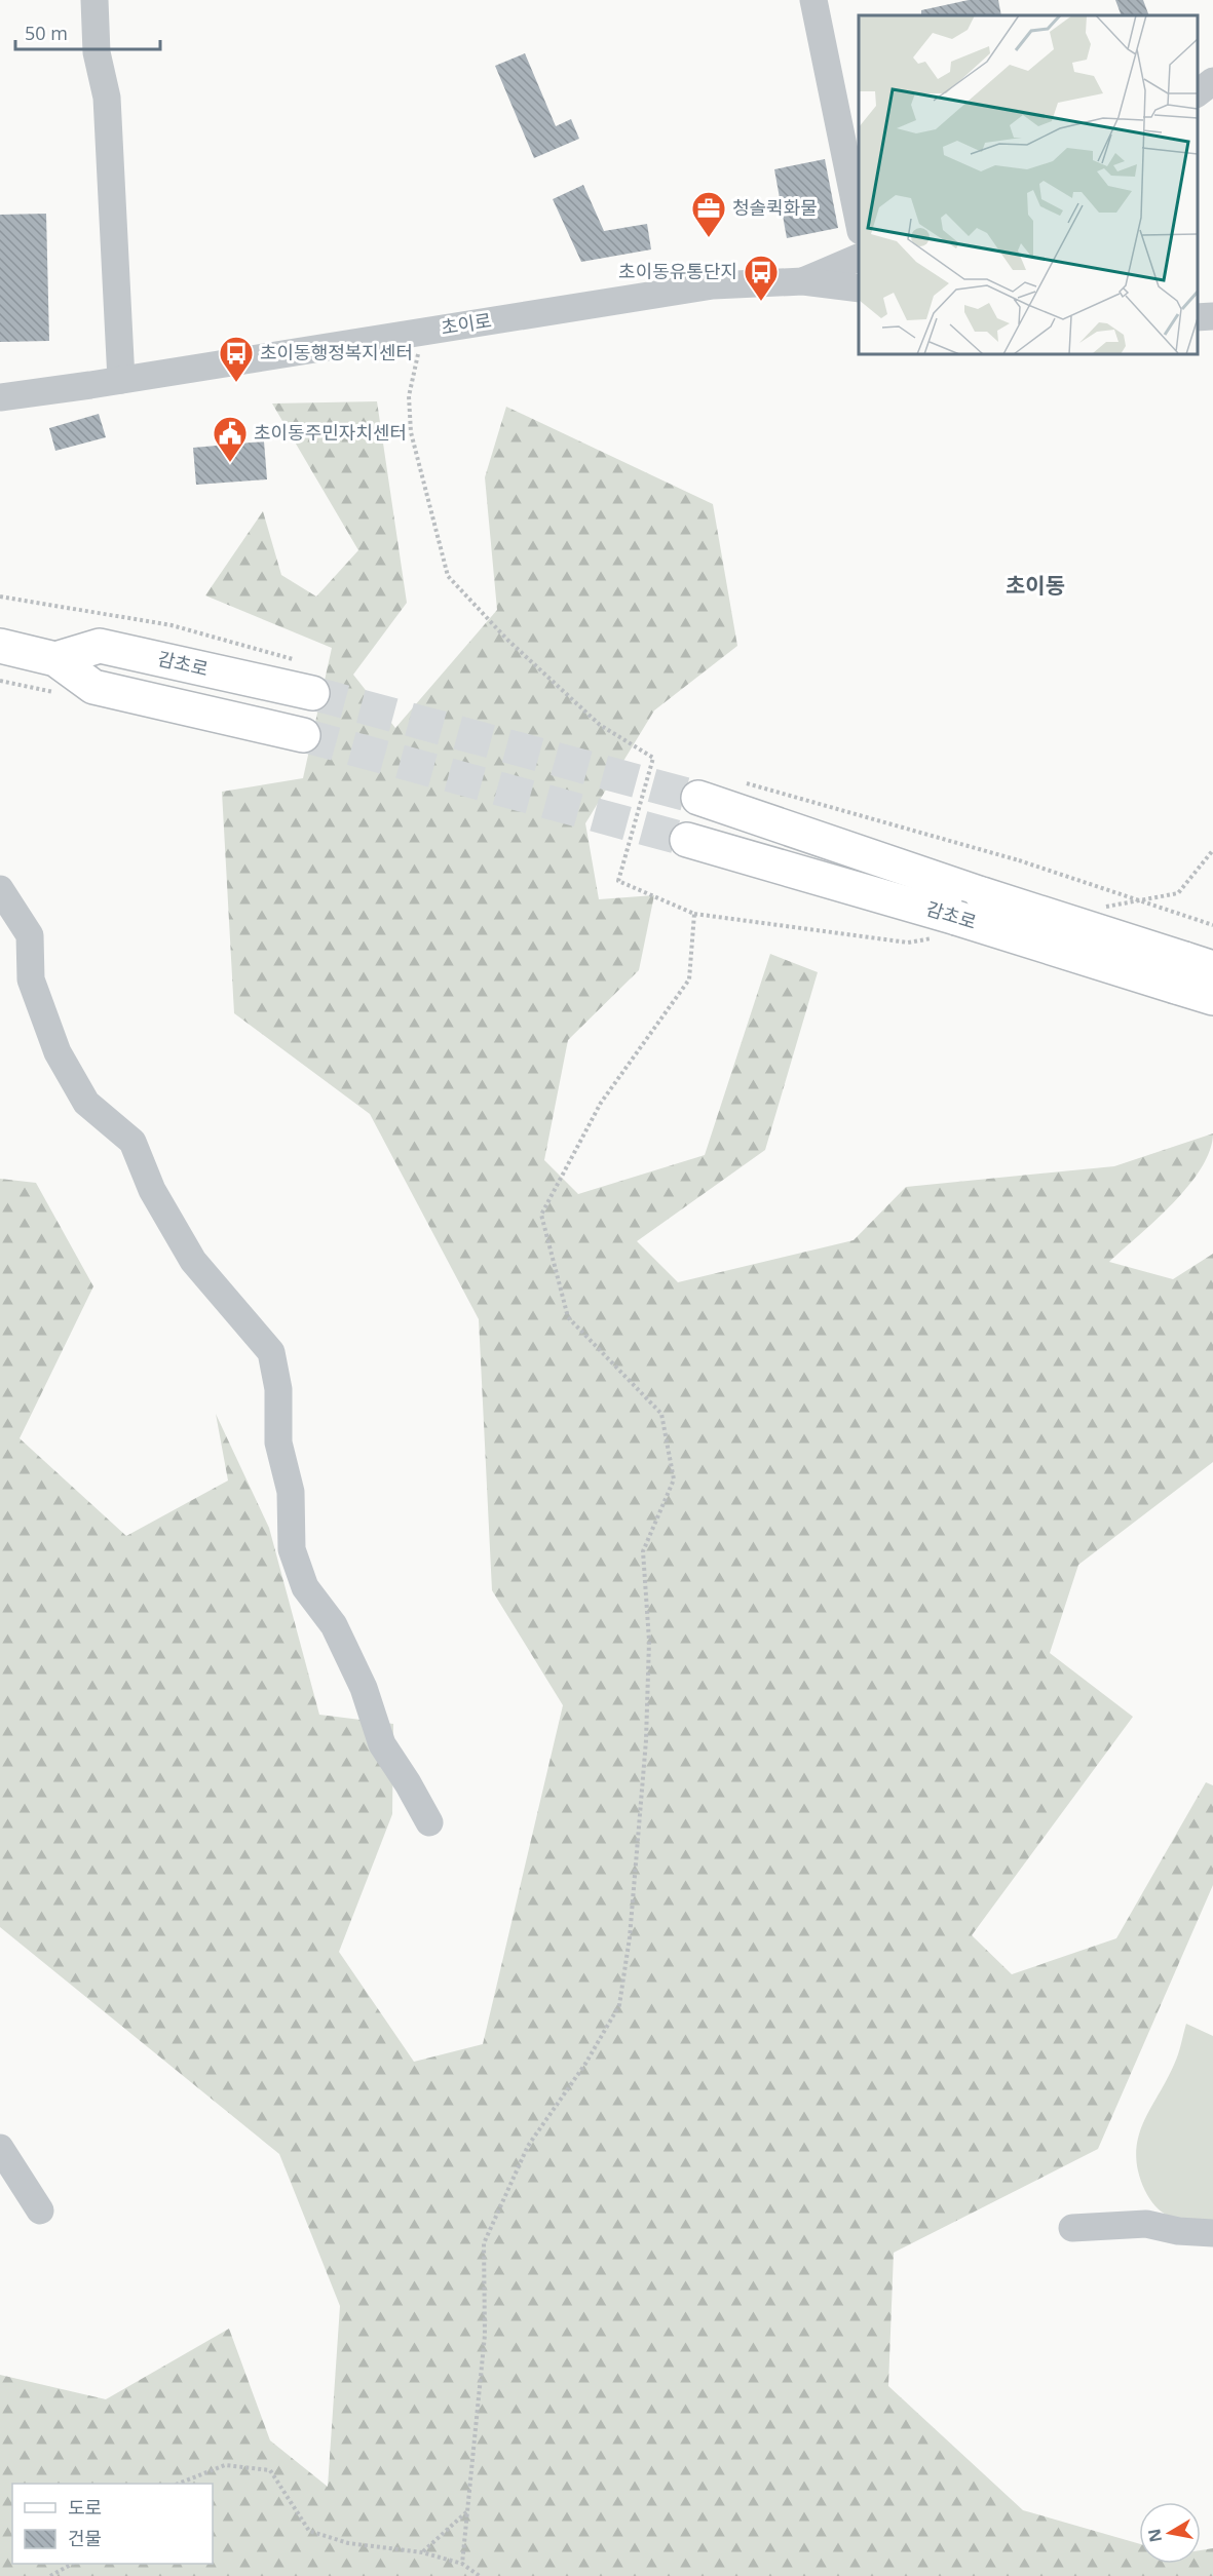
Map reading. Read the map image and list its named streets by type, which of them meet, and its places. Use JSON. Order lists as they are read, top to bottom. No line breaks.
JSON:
{"streets":{"main road":["감초로"],"street":["초이로"]},"districts":["초이동"],"places":{"office":["청솔퀵화물"],"bus stop":["초이동유통단지","초이동행정복지센터"],"public building":["초이동주민자치센터"]},"legend":["도로","건물"],"scale_bar":"50 m","north":"left"}
